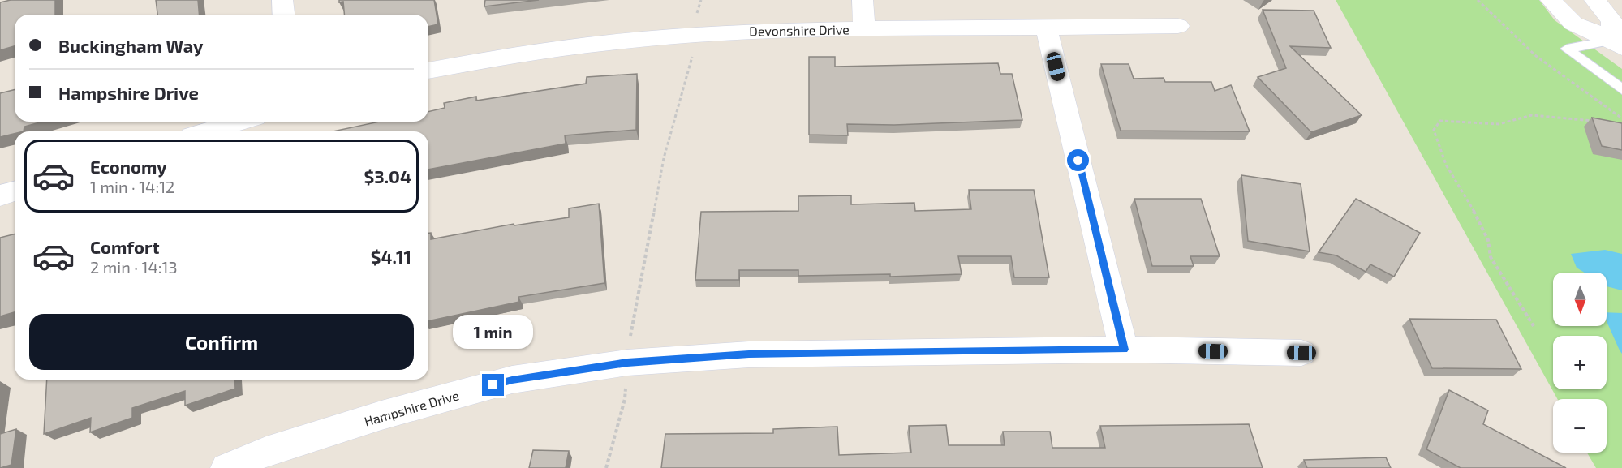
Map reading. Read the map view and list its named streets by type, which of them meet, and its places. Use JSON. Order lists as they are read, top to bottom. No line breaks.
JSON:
{"streets":{"street":["Devonshire Drive","Hampshire Drive"]},"north":"bottom","page":{"banner":["Buckingham Way","Hampshire Drive"],"list":[{"name":"Economy","note":"1 min · 14:12","value":"$3.04"},{"name":"Comfort","note":"2 min · 14:13","value":"$4.11"}],"map_buttons":["+","−"],"buttons":"Confirm","bubble":"1 min"}}
